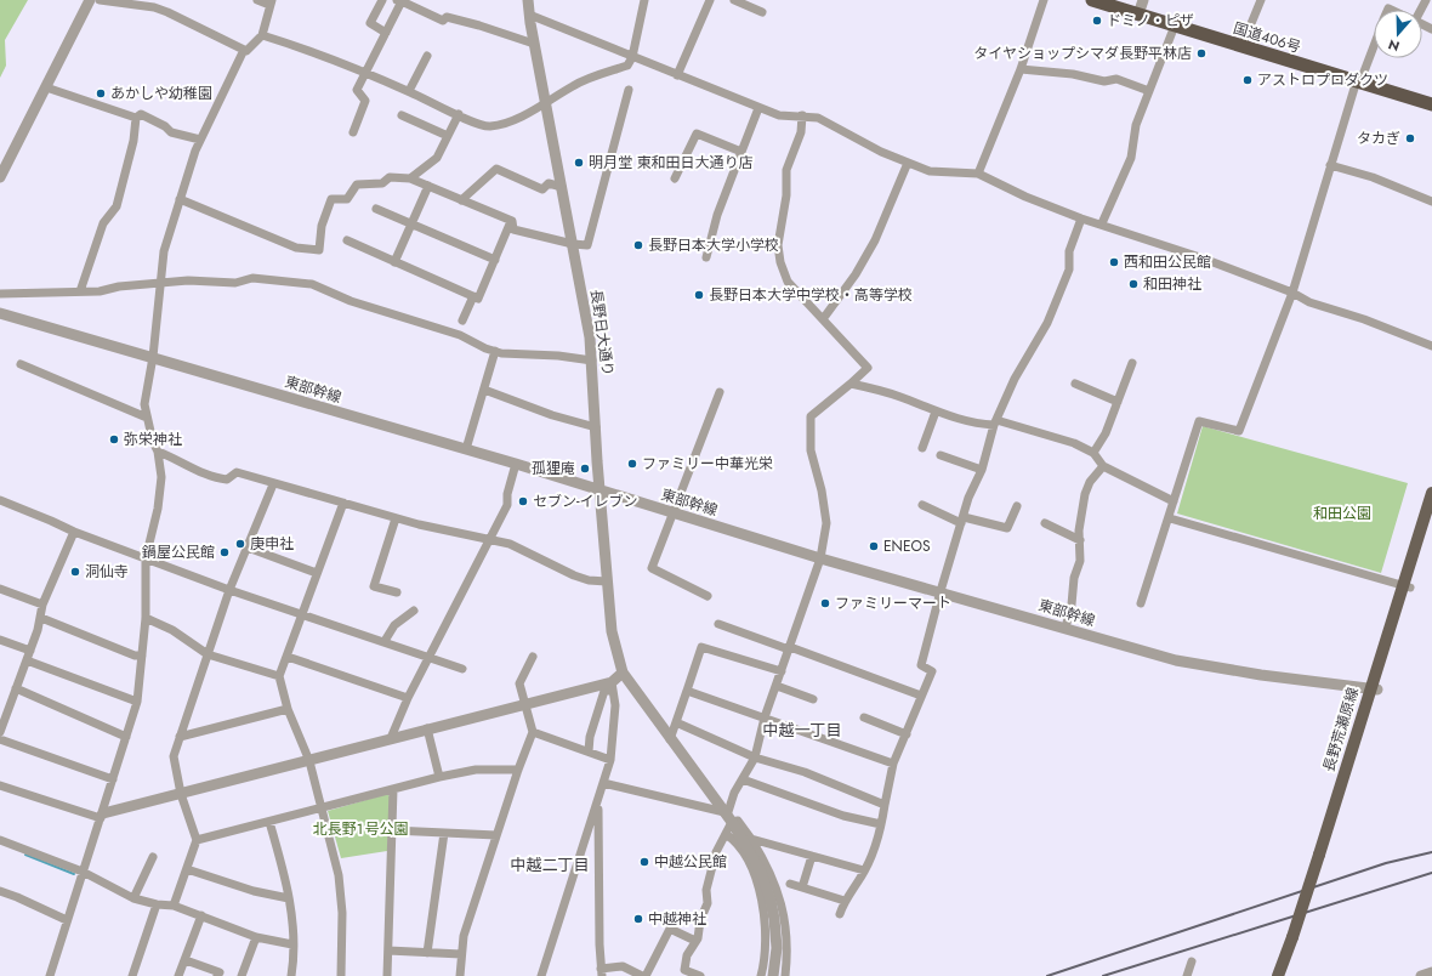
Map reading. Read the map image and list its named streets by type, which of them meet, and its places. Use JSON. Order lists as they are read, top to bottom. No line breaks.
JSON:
{"streets":{"highway":["国道406号"],"main road":["長野荒瀬原線"],"street":["長野日大通り","東部幹線"]},"crossings":[["長野日大通り","東部幹線"],["東部幹線","長野荒瀬原線"]],"districts":["中越一丁目","中越二丁目"],"parks":["和田公園","北長野１号公園"],"places":["ドミノ・ピザ","タイヤショップシマダ長野平林店","アストロプロダクツ","あかしや幼稚園","タカぎ","明月堂 東和田日大通り店","長野日本大学小学校","西和田公民館","和田神社","長野日本大学中学校・高等学校","弥栄神社","ファミリー中華光栄","孤狸庵","セブン-イレブン","庚申社","ENEOS","鍋屋公民館","洞仙寺","ファミリーマート","中越公民館","中越神社"],"north":"bottom"}
